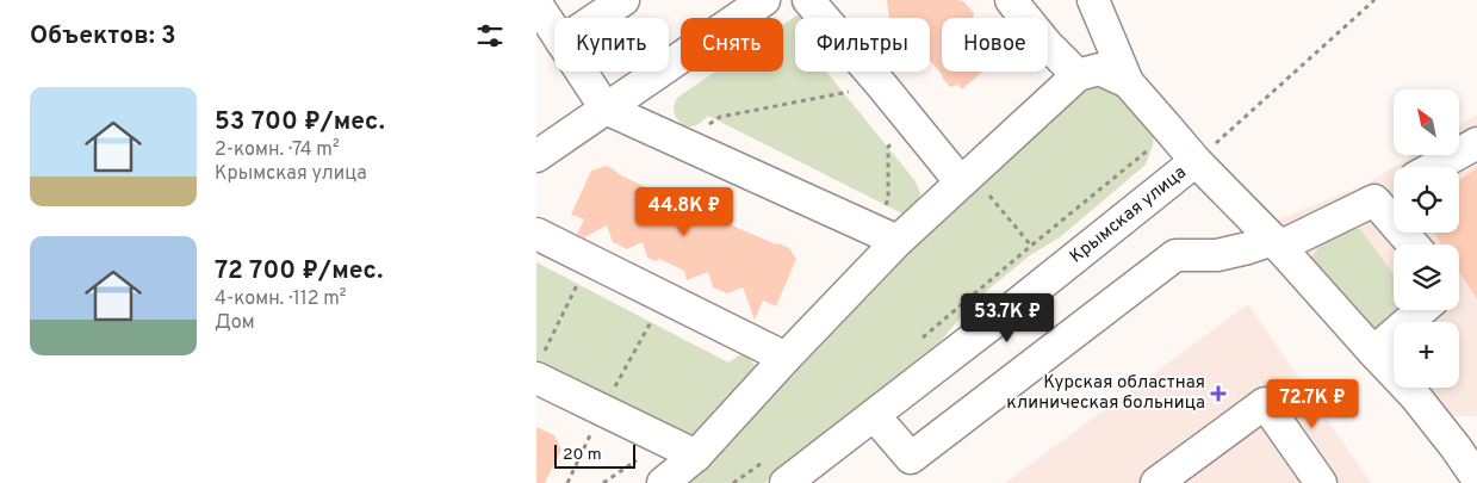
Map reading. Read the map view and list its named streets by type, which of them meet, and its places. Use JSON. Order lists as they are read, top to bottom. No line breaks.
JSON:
{"streets":{"street":["Крымская улица"]},"places":{"health":["Курская областная клиническая больница"]},"scale_bar":"20 m","north":"top left","page":{"heading":"Объектов: 3","chip":["Купить","Снять","Фильтры","Новое"],"list":[{"name":"53 700 ₽/мес.","note":"2-комн. · 74 m² · Крымская улица"},{"name":"72 700 ₽/мес.","note":"4-комн. · 112 m² · Дом"}],"map_buttons":"+","price":["44.8K ₽","53.7K ₽","72.7K ₽"],"scale":"20 m"}}
